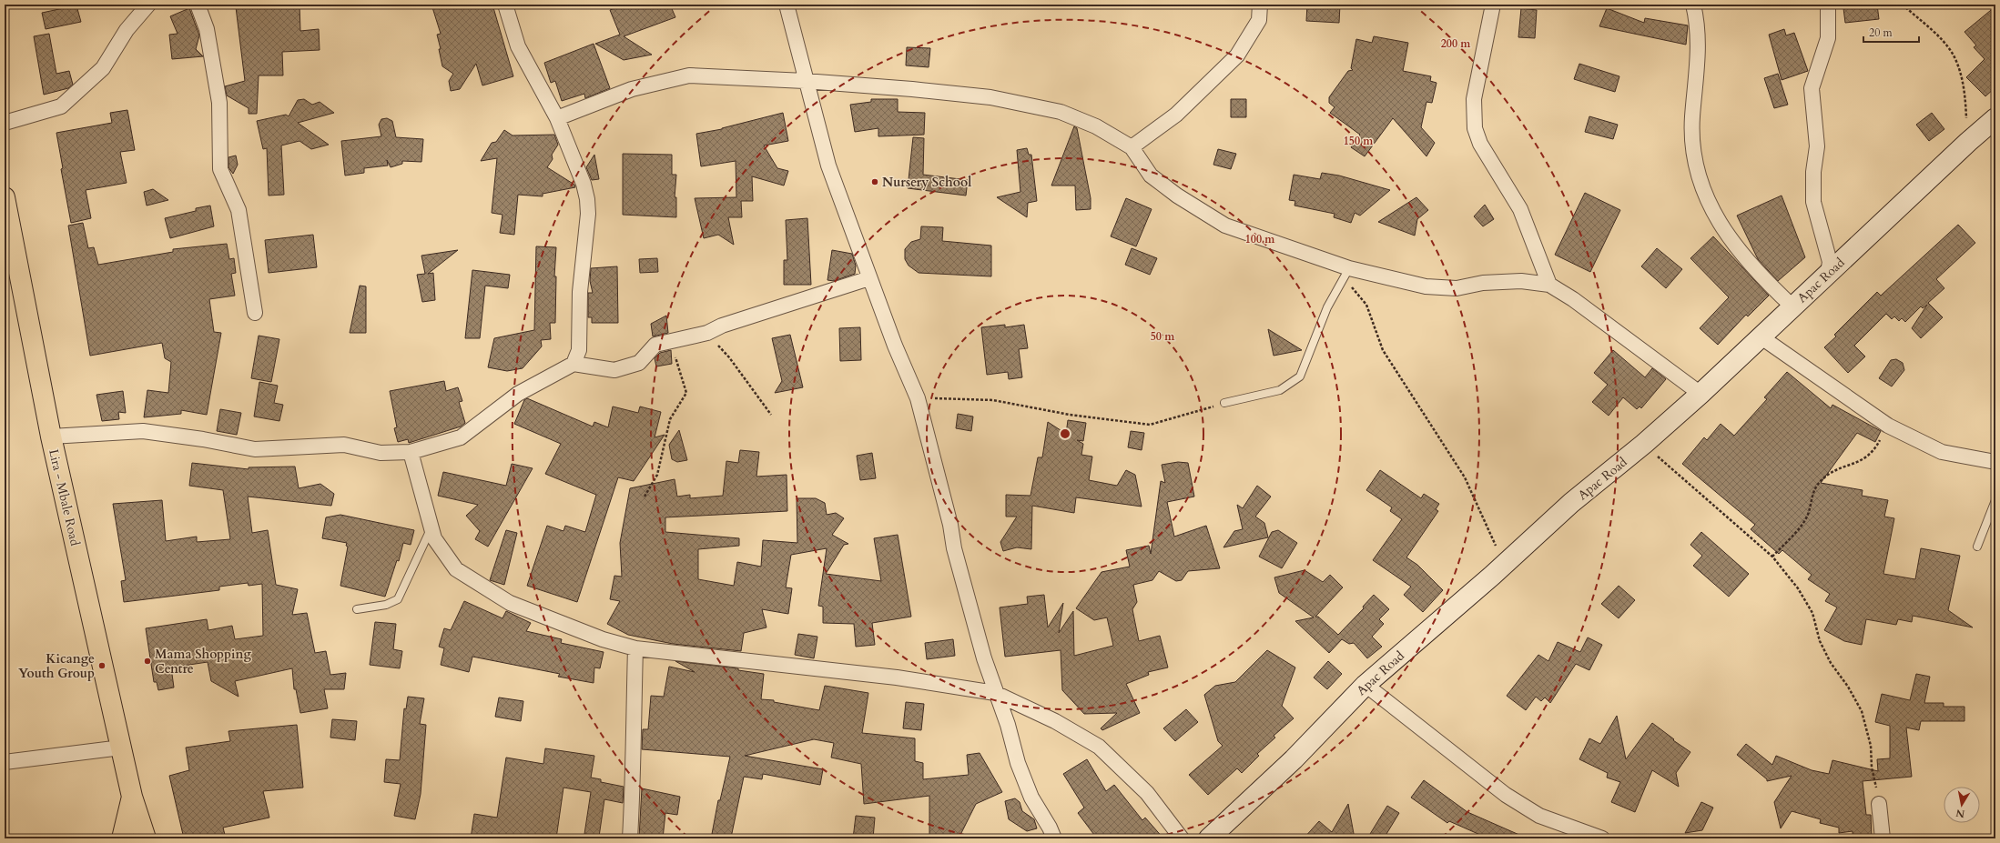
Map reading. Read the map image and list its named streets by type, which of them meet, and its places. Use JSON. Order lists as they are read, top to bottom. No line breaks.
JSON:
{"streets":{"main road":["Apac Road","Lira - Mbale Road"]},"places":["Nursery School","Mama Shopping Centre","Kicange Youth Group"],"scale_bar":"20 m","north":"bottom","rings":["200 m","150 m","100 m","50 m"]}
